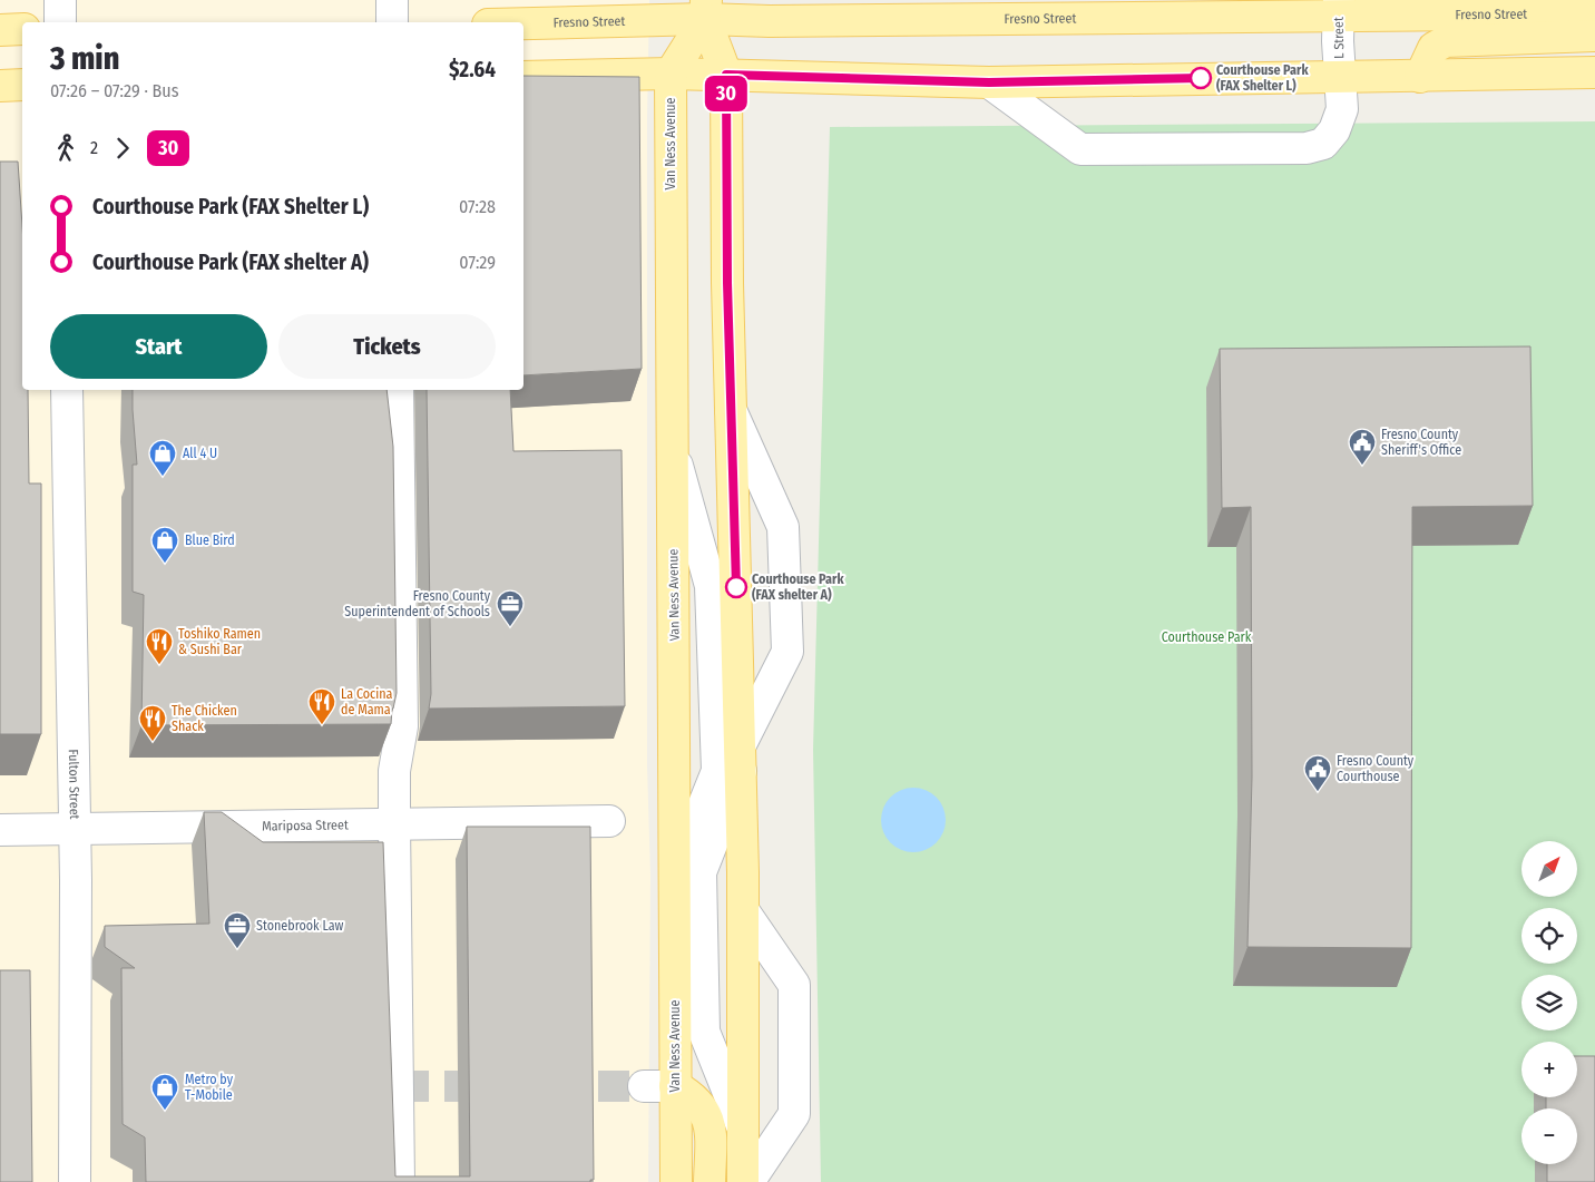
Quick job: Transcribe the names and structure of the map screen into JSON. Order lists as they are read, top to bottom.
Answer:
{
  "streets": {
    "main road": ["Fresno Street", "Van Ness Avenue"],
    "street": ["L Street", "Fulton Street", "Mariposa Street"]
  },
  "crossings": [
    ["Fresno Street", "L Street"],
    ["Fulton Street", "Mariposa Street"]
  ],
  "parks": ["Courthouse Park"],
  "places": {
    "other": ["Courthouse Park (FAX Shelter L)", "Courthouse Park (FAX shelter A)"],
    "public building": ["Fresno County Sheriff's Office", "Fresno County Courthouse"],
    "shop": ["All 4 U", "Blue Bird", "Metro by T-Mobile"],
    "office": ["Fresno County Superintendent of Schools", "Stonebrook Law"],
    "restaurant": ["Toshiko Ramen & Sushi Bar", "La Cocina de Mama", "The Chicken Shack"]
  },
  "lines": ["bus line 30"],
  "north": "top right",
  "page": {
    "on_map": "30",
    "heading": ["3 min", "07:26 – 07:29 · Bus", "$2.64"],
    "legs": ["2", "30"],
    "list": [
      {
        "name": "Courthouse Park (FAX Shelter L)",
        "value": "07:28"
      },
      {
        "name": "Courthouse Park (FAX shelter A)",
        "value": "07:29"
      }
    ],
    "buttons": ["Start", "Tickets"],
    "map_buttons": ["+", "−"]
  }
}
